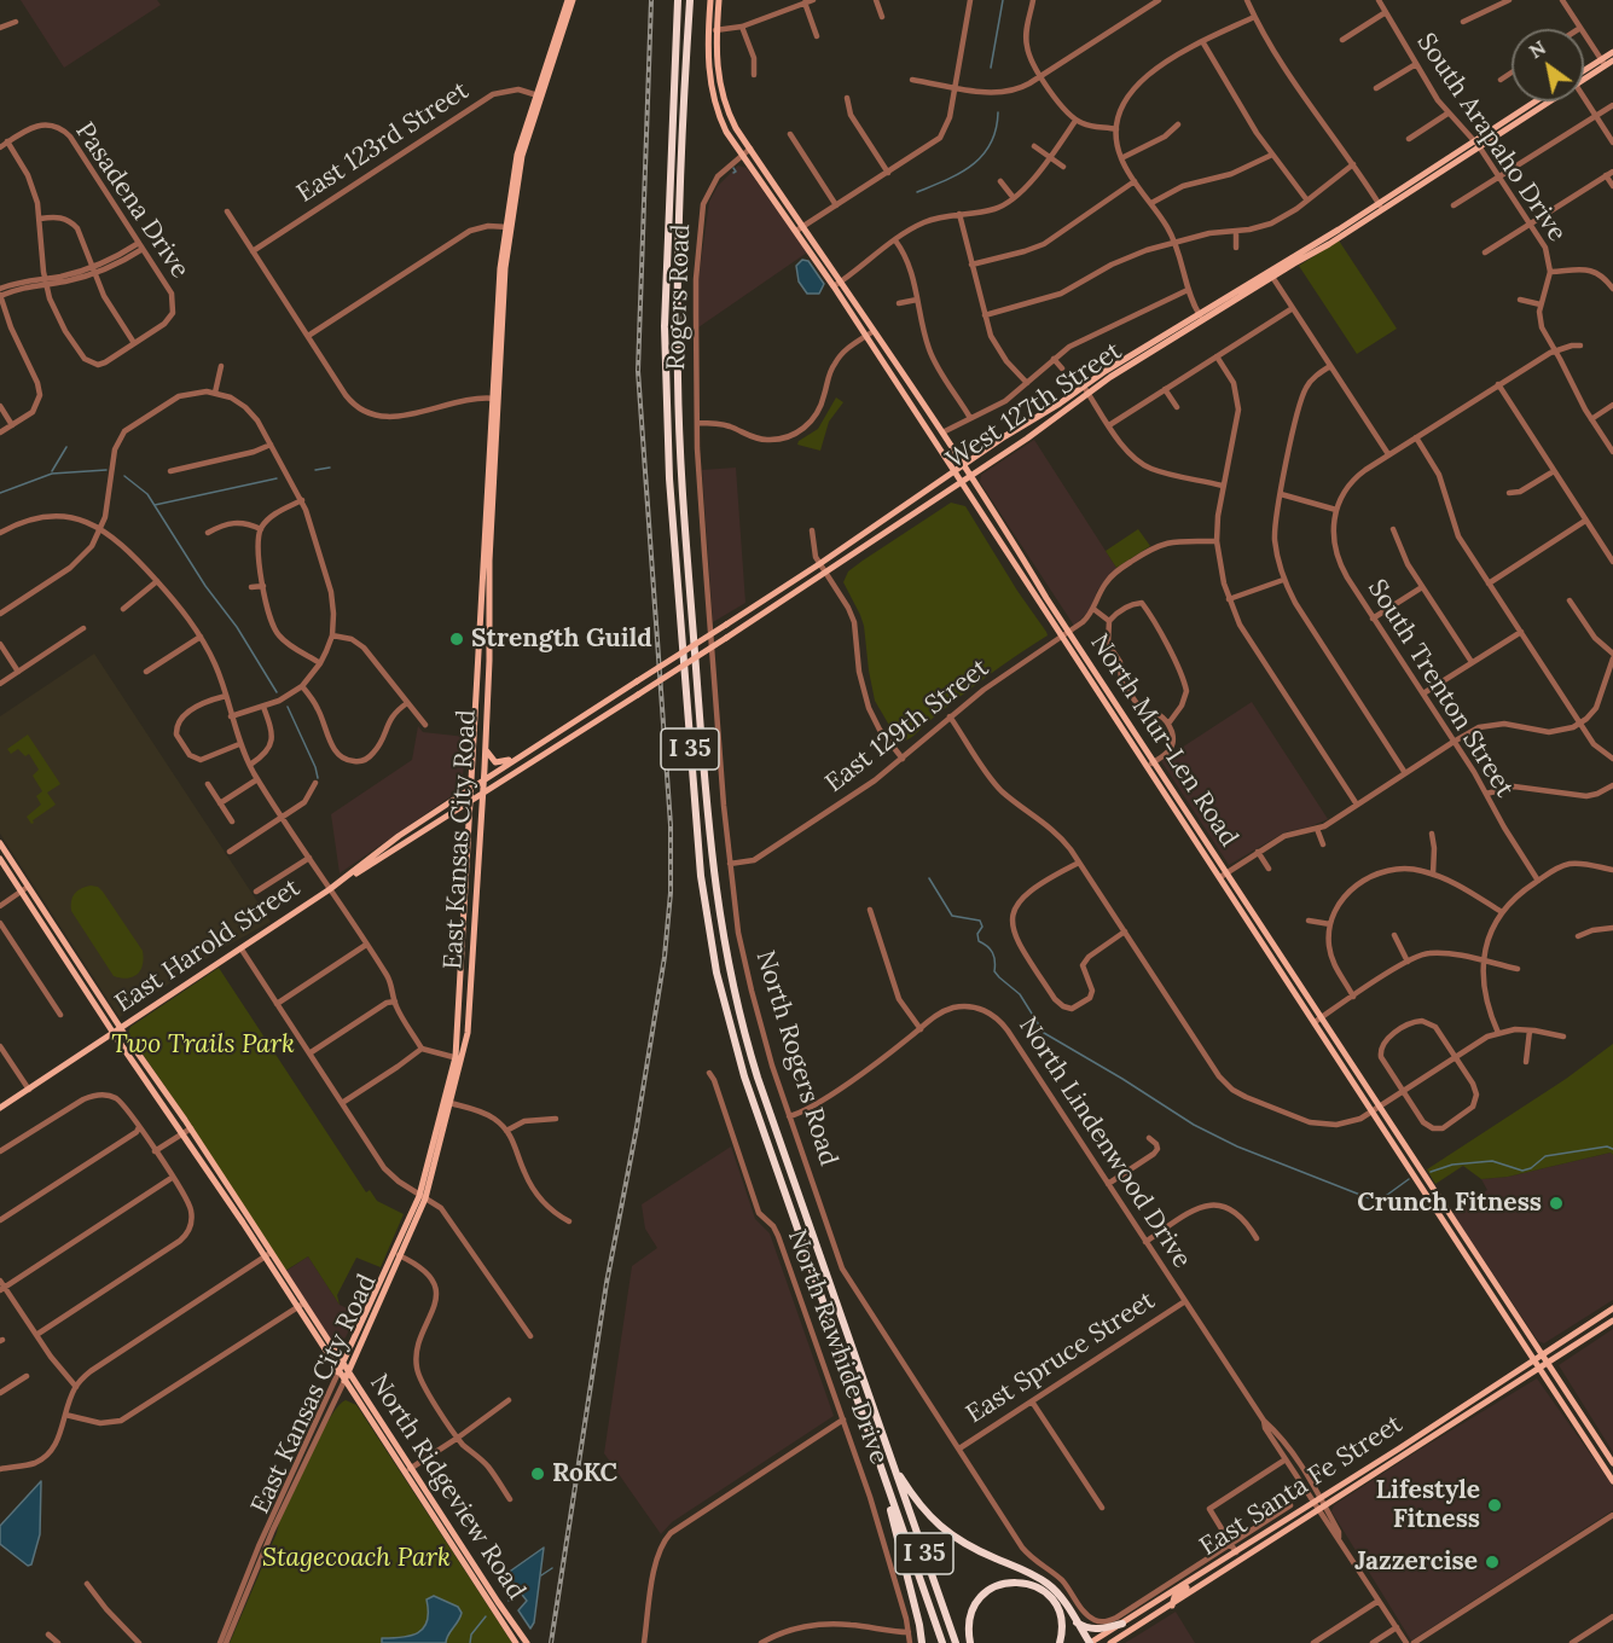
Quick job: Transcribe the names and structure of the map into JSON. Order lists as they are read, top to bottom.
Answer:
{
  "streets": {
    "highway": ["I 35"],
    "main road": [
      "West 127th Street",
      "North Mur-Len Road",
      "East Kansas City Road",
      "East Harold Street",
      "East Santa Fe Street",
      "North Ridgeview Road"
    ],
    "street": [
      "South Arapaho Drive",
      "East 123rd Street",
      "Pasadena Drive",
      "Rogers Road",
      "South Trenton Street",
      "East 129th Street",
      "North Rogers Road",
      "North Lindenwood Drive",
      "North Rawhide Drive",
      "East Spruce Street"
    ]
  },
  "crossings": [
    ["South Arapaho Drive", "West 127th Street"],
    ["East 123rd Street", "East Kansas City Road"],
    ["Rogers Road", "North Mur-Len Road"],
    ["Rogers Road", "North Rogers Road"],
    ["West 127th Street", "North Mur-Len Road"],
    ["West 127th Street", "East Kansas City Road"],
    ["West 127th Street", "East Harold Street"],
    ["East 129th Street", "North Mur-Len Road"],
    ["East 129th Street", "North Rogers Road"],
    ["North Mur-Len Road", "East Santa Fe Street"],
    ["East Kansas City Road", "East Harold Street"],
    ["East Kansas City Road", "North Ridgeview Road"],
    ["East Harold Street", "North Ridgeview Road"],
    ["North Rogers Road", "North Lindenwood Drive"],
    ["North Rogers Road", "East Spruce Street"],
    ["North Rogers Road", "East Santa Fe Street"],
    ["North Lindenwood Drive", "East Spruce Street"],
    ["North Lindenwood Drive", "East Santa Fe Street"]
  ],
  "parks": ["Two Trails Park", "Stagecoach Park"],
  "places": [
    "Strength Guild",
    "Crunch Fitness",
    "RoKC",
    "Lifestyle Fitness",
    "Jazzercise"
  ],
  "north": "top left"
}
